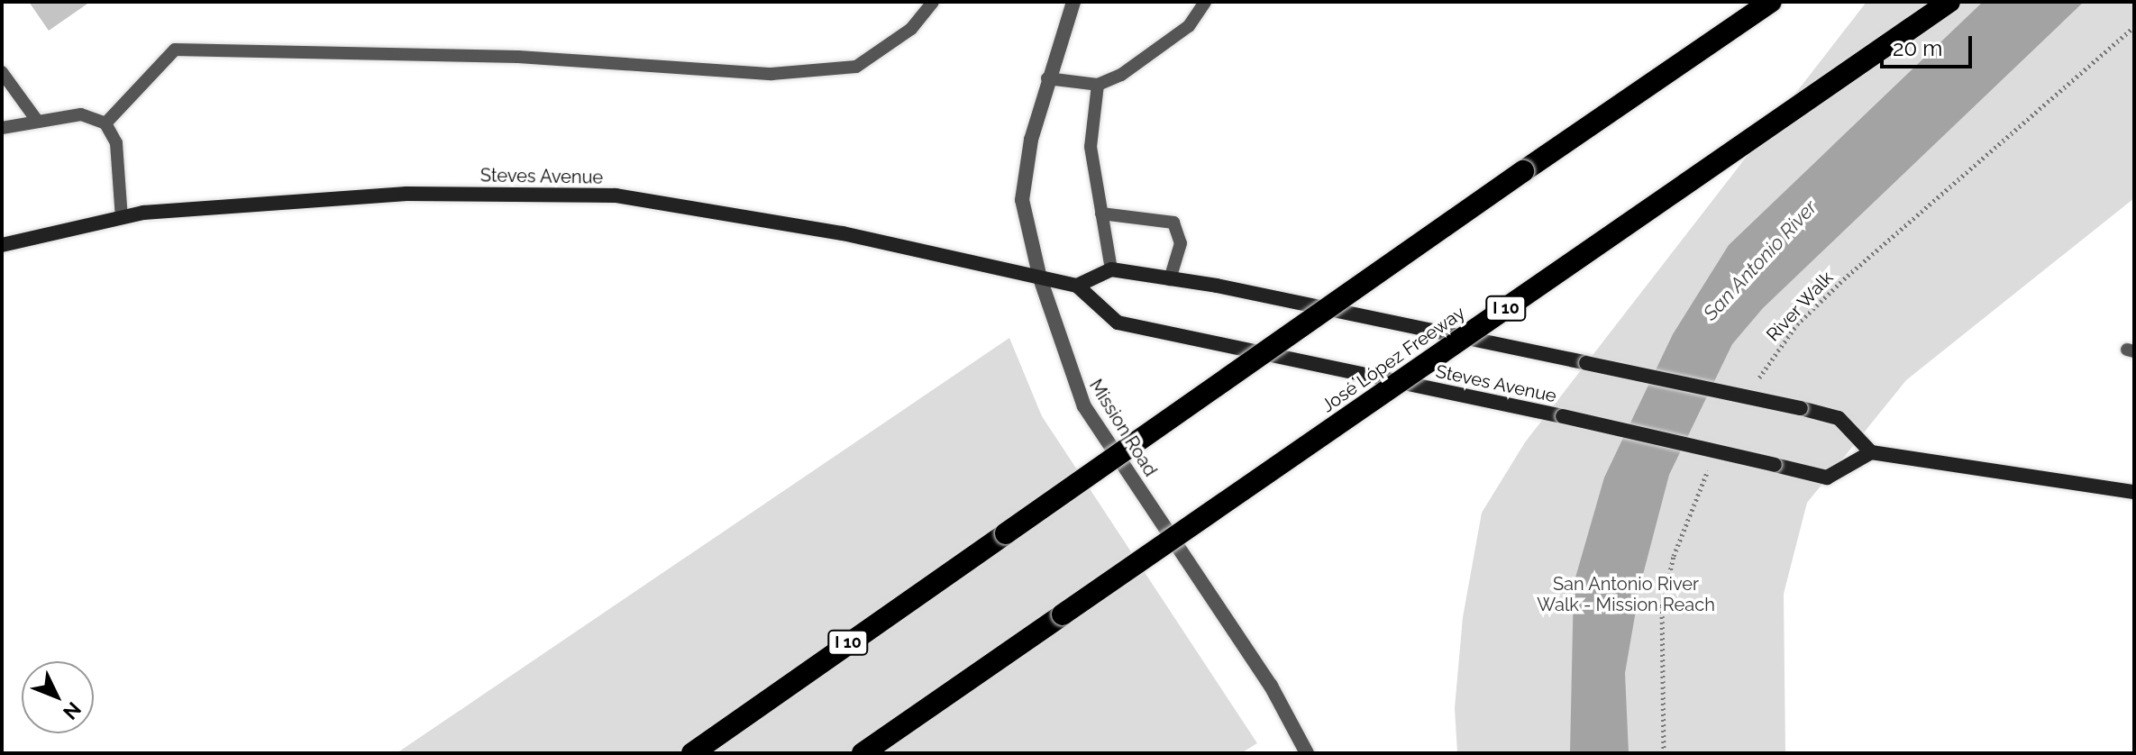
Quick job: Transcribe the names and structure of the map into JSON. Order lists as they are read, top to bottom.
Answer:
{
  "streets": {
    "highway": ["I 10", "José López Freeway"],
    "main road": ["Steves Avenue"],
    "street": ["Mission Road"],
    "path": ["River Walk"]
  },
  "crossings": [
    ["Steves Avenue", "Mission Road"]
  ],
  "water": ["San Antonio River"],
  "parks": ["San Antonio River Walk - Mission Reach"],
  "scale_bar": "20 m",
  "north": "bottom right"
}
